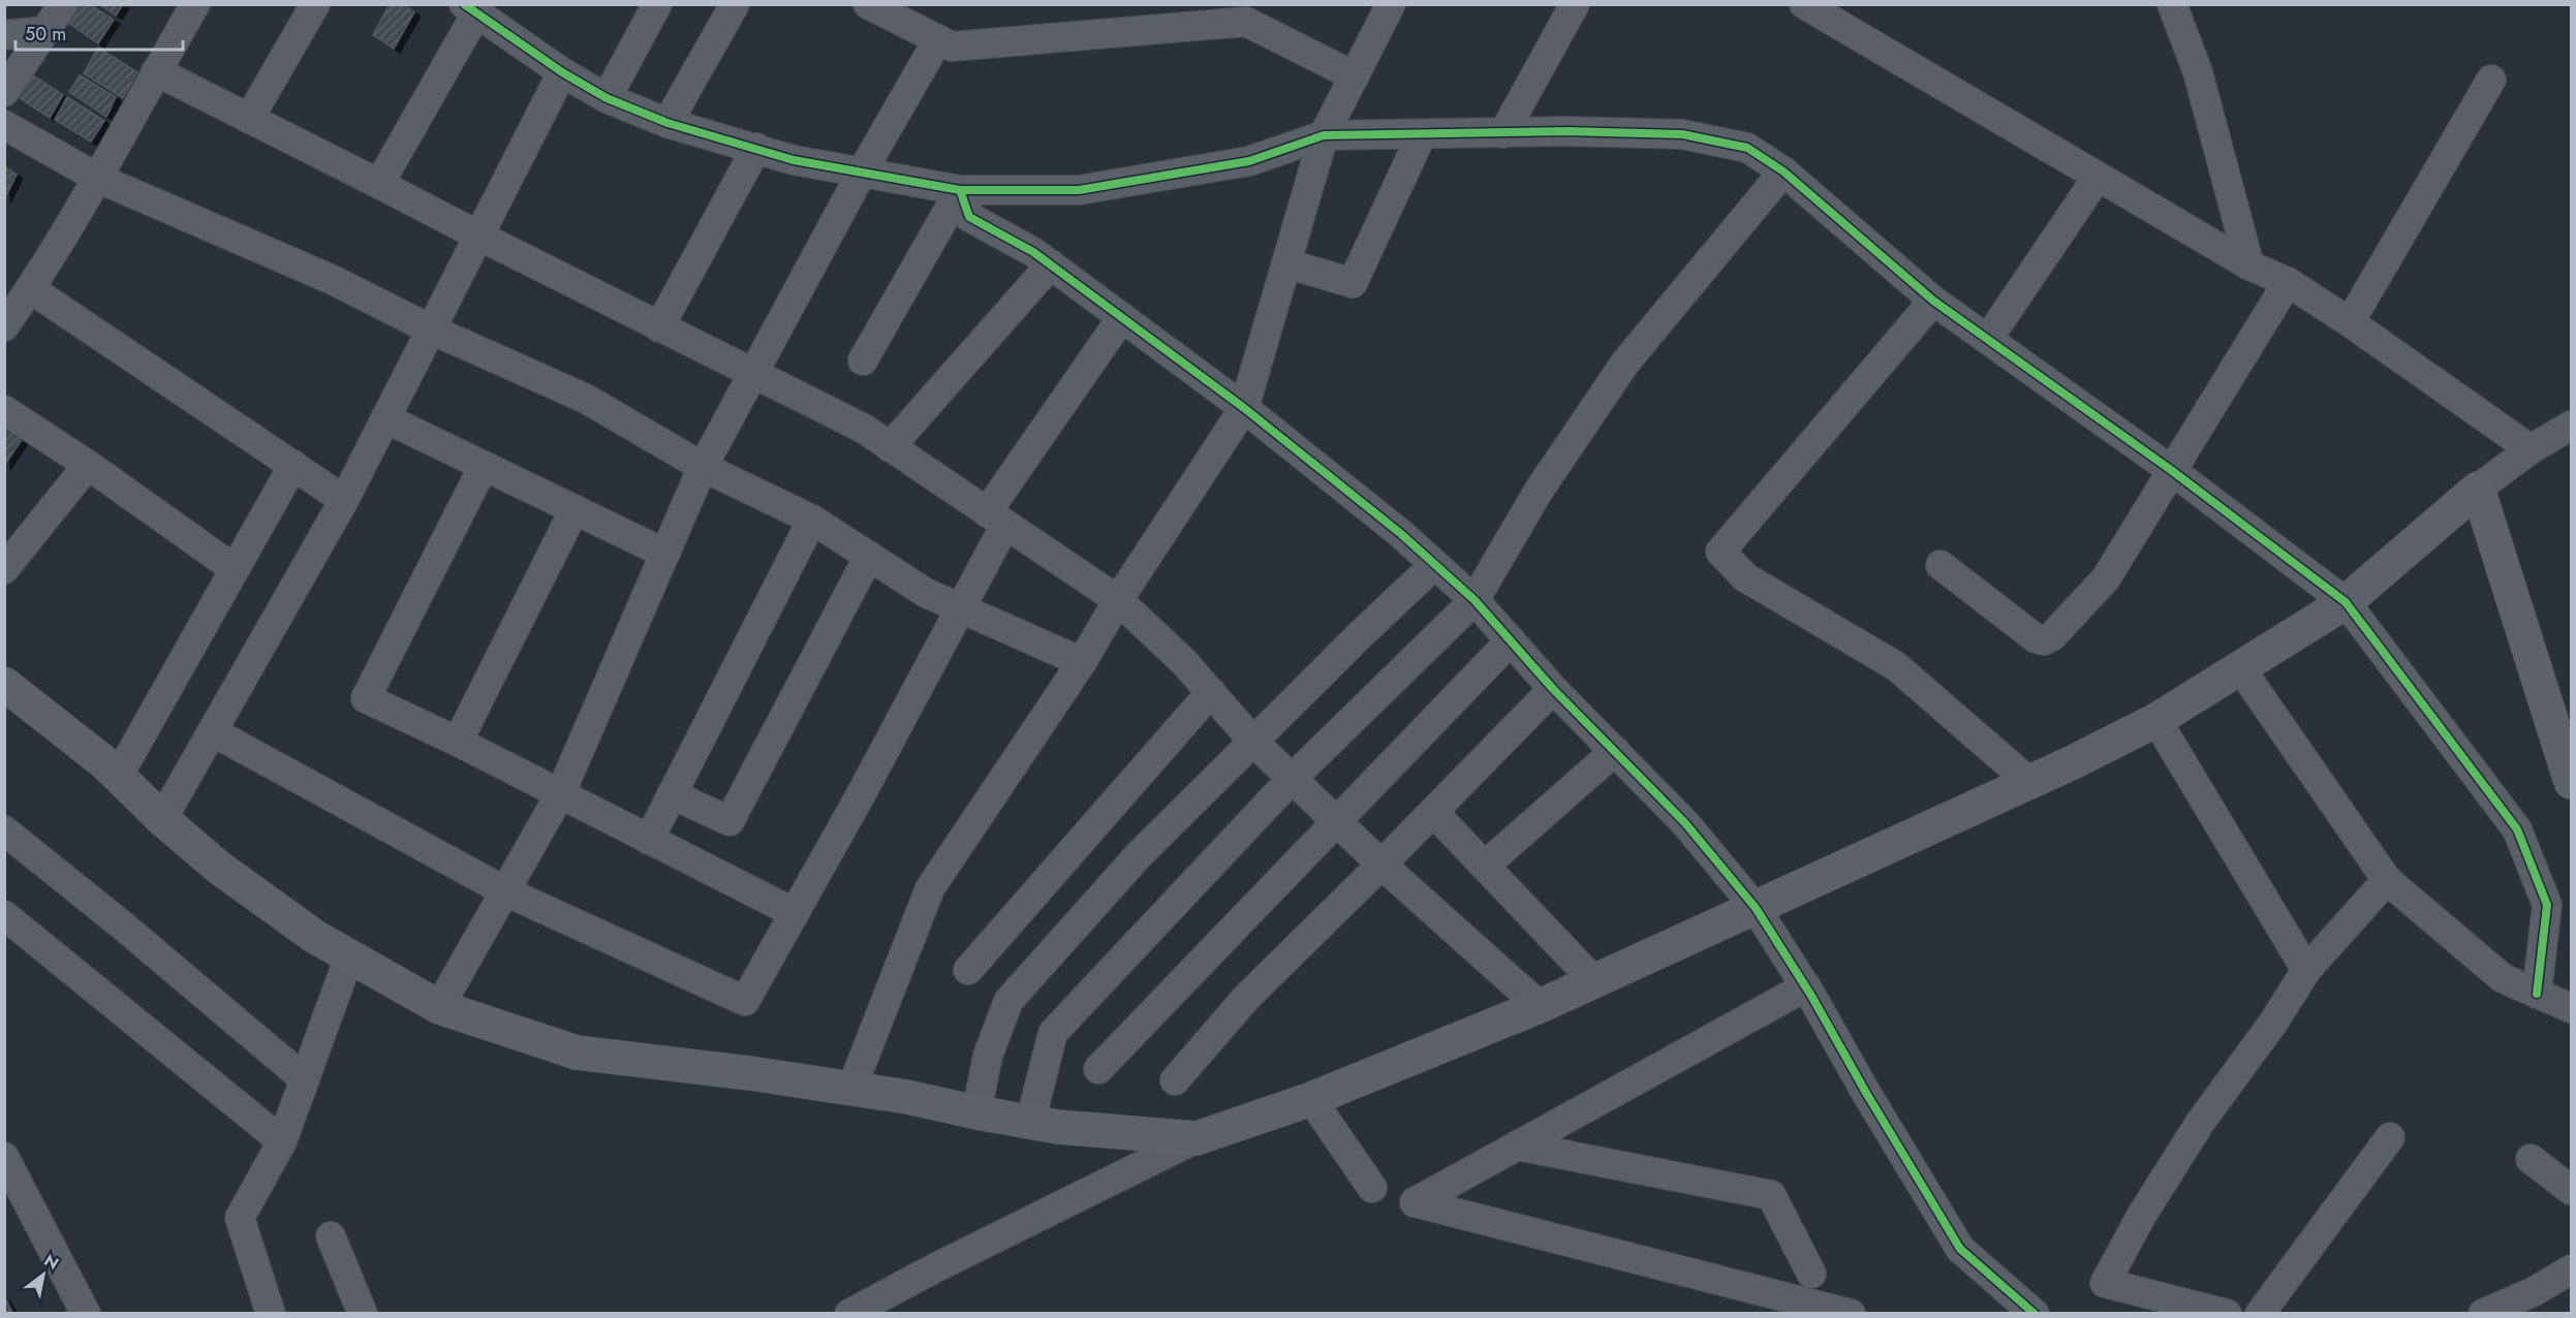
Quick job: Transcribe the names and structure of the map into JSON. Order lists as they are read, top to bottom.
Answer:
{
  "scale_bar": "50 m",
  "north": "top right"
}
